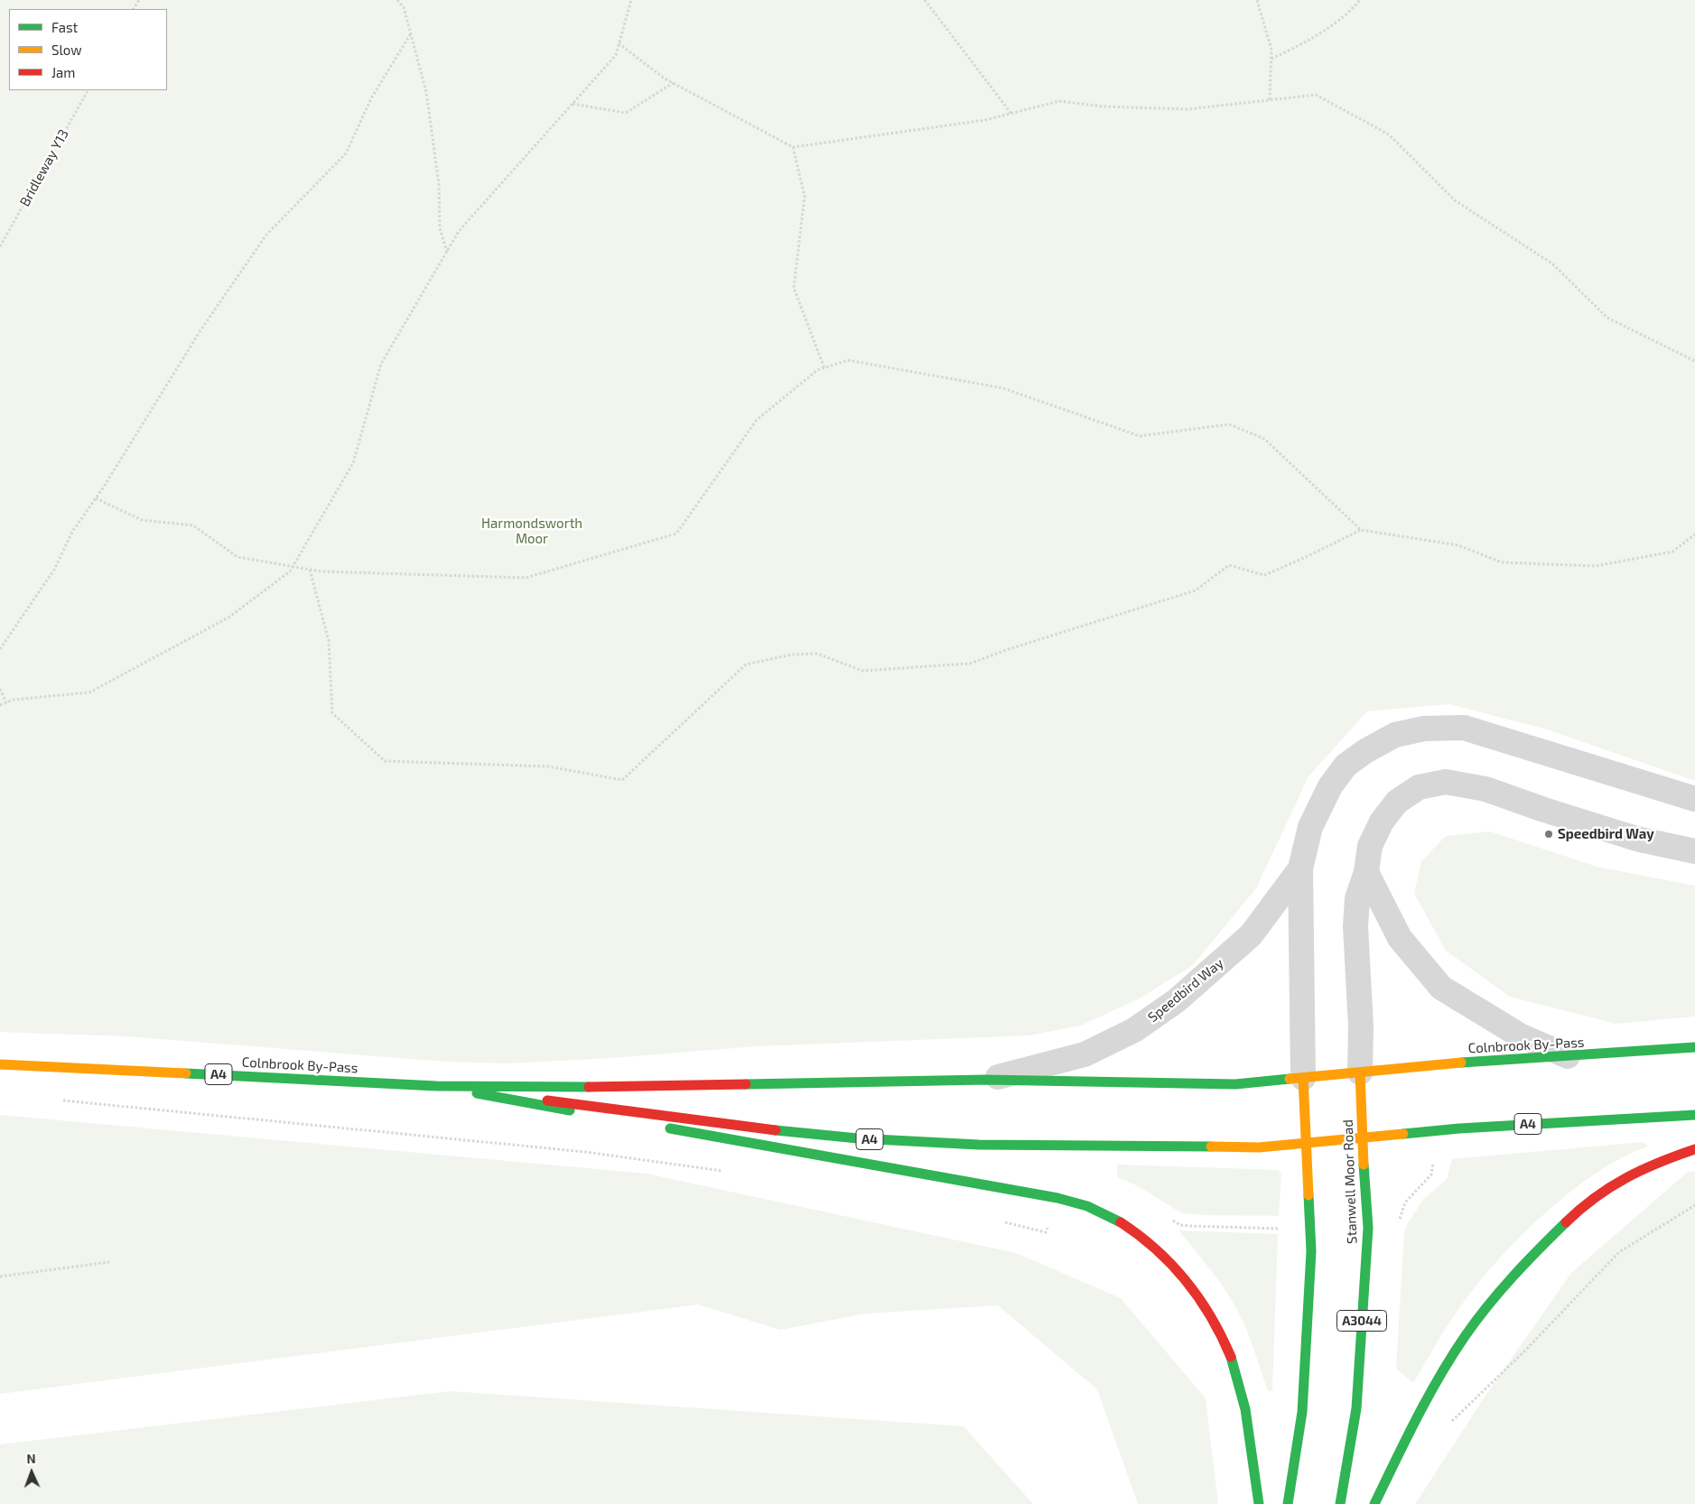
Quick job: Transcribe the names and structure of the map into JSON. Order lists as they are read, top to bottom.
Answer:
{
  "streets": {
    "main road": [
      "Colnbrook By-Pass",
      "A4",
      "Stanwell Moor Road",
      "A3044"
    ],
    "street": ["Speedbird Way"],
    "path": ["Bridleway Y13"]
  },
  "crossings": [
    ["Speedbird Way", "A4"],
    ["Colnbrook By-Pass", "A4"],
    ["Colnbrook By-Pass", "Stanwell Moor Road"],
    ["A4", "Stanwell Moor Road"]
  ],
  "parks": ["Harmondsworth Moor"],
  "places": ["Speedbird Way"],
  "legend": ["Fast", "Slow", "Jam"],
  "north": "top"
}
